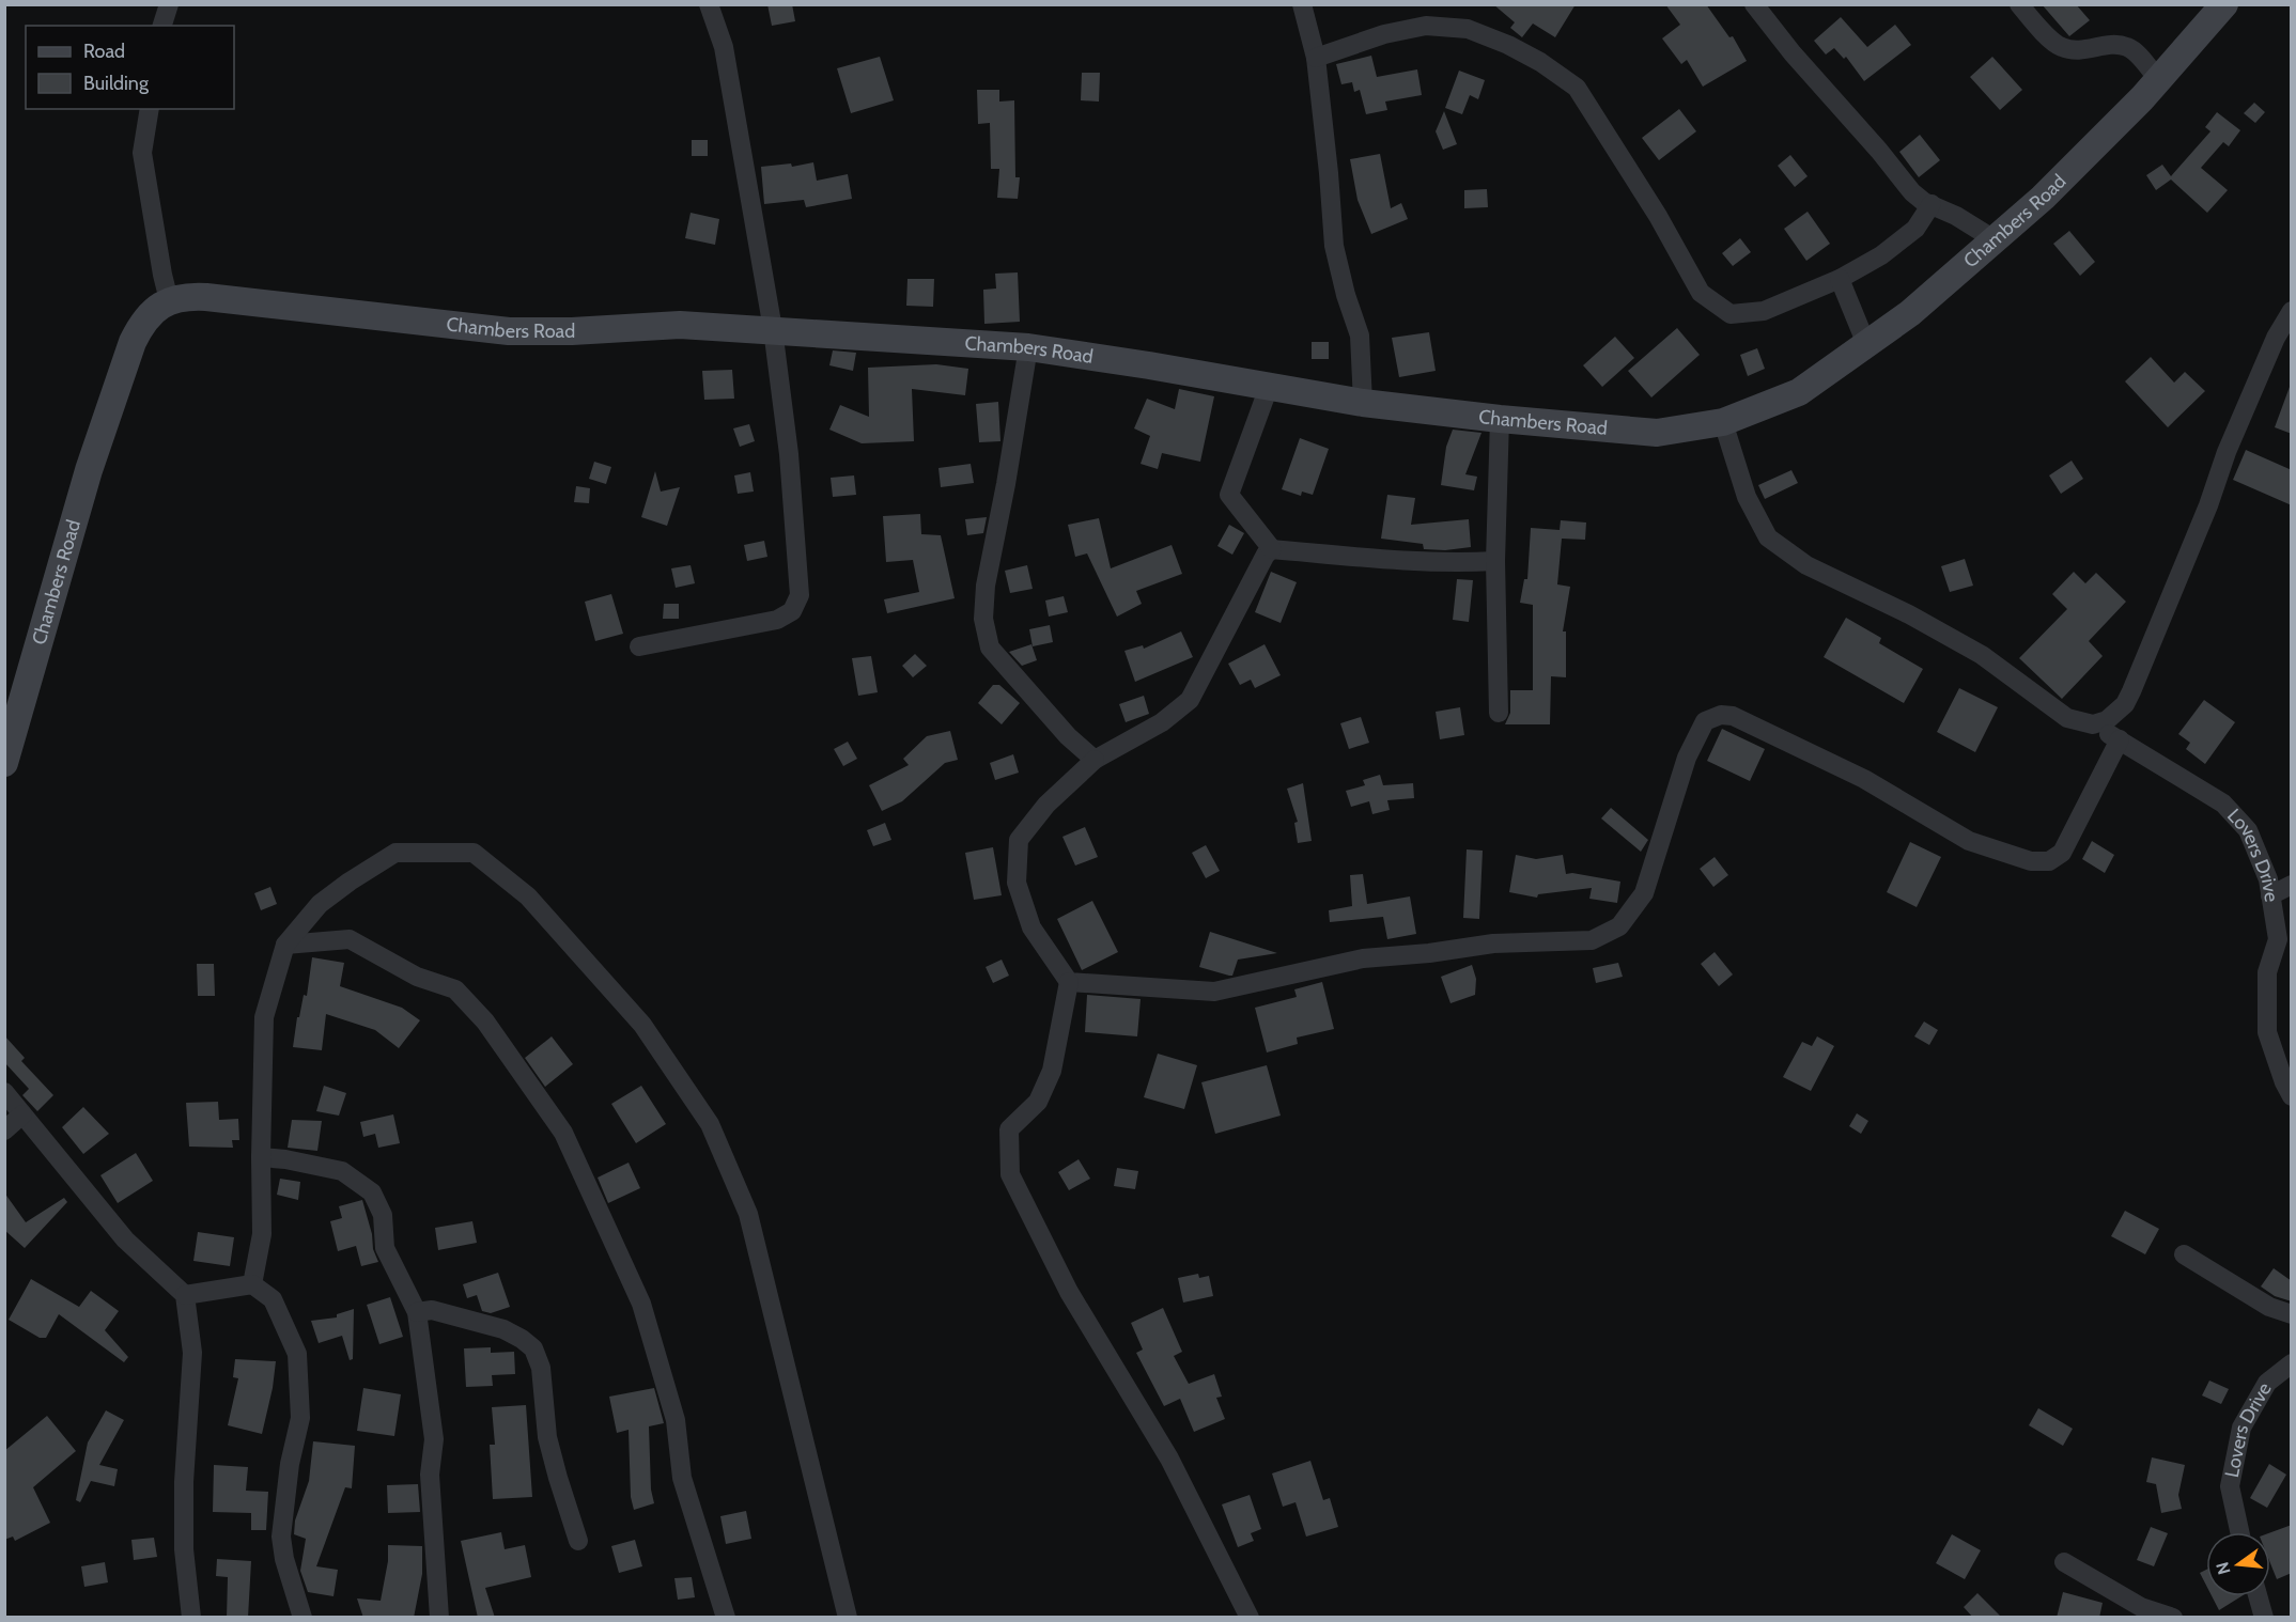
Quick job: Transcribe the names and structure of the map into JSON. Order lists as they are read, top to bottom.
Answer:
{
  "streets": {
    "street": ["Chambers Road", "Lovers Drive"]
  },
  "crossings": [
    ["Chambers Road", "Lovers Drive"]
  ],
  "legend": ["Road", "Building"],
  "north": "left"
}
